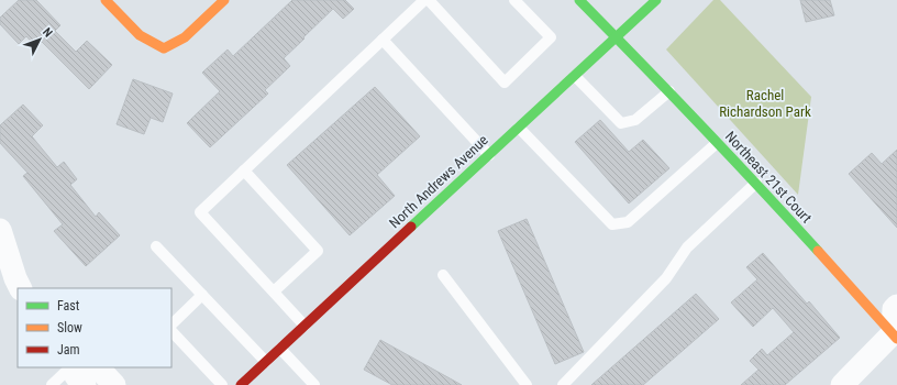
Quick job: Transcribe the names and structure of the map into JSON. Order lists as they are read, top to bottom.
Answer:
{
  "streets": {
    "street": ["Northeast 21st Court", "North Andrews Avenue"]
  },
  "crossings": [
    ["Northeast 21st Court", "North Andrews Avenue"]
  ],
  "parks": ["Rachel Richardson Park"],
  "legend": ["Fast", "Slow", "Jam"],
  "north": "top right"
}
